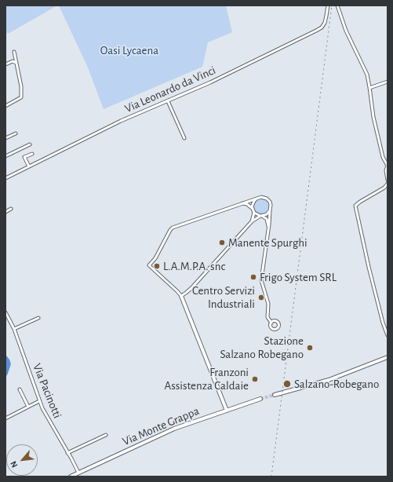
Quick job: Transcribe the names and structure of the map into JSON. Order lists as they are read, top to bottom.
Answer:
{
  "streets": {
    "street": ["Via Leonardo da Vinci", "Via Pacinotti", "Via Monte Grappa"]
  },
  "crossings": [
    ["Via Pacinotti", "Via Monte Grappa"]
  ],
  "parks": ["Oasi Lycaena"],
  "places": [
    "Manente Spurghi",
    "L.A.M.P.A. snc",
    "Frigo System SRL",
    "Centro Servizi Industriali",
    "Stazione Salzano Robegano",
    "Franzoni Assistenza Caldaie",
    "Salzano-Robegano"
  ],
  "north": "bottom left"
}
